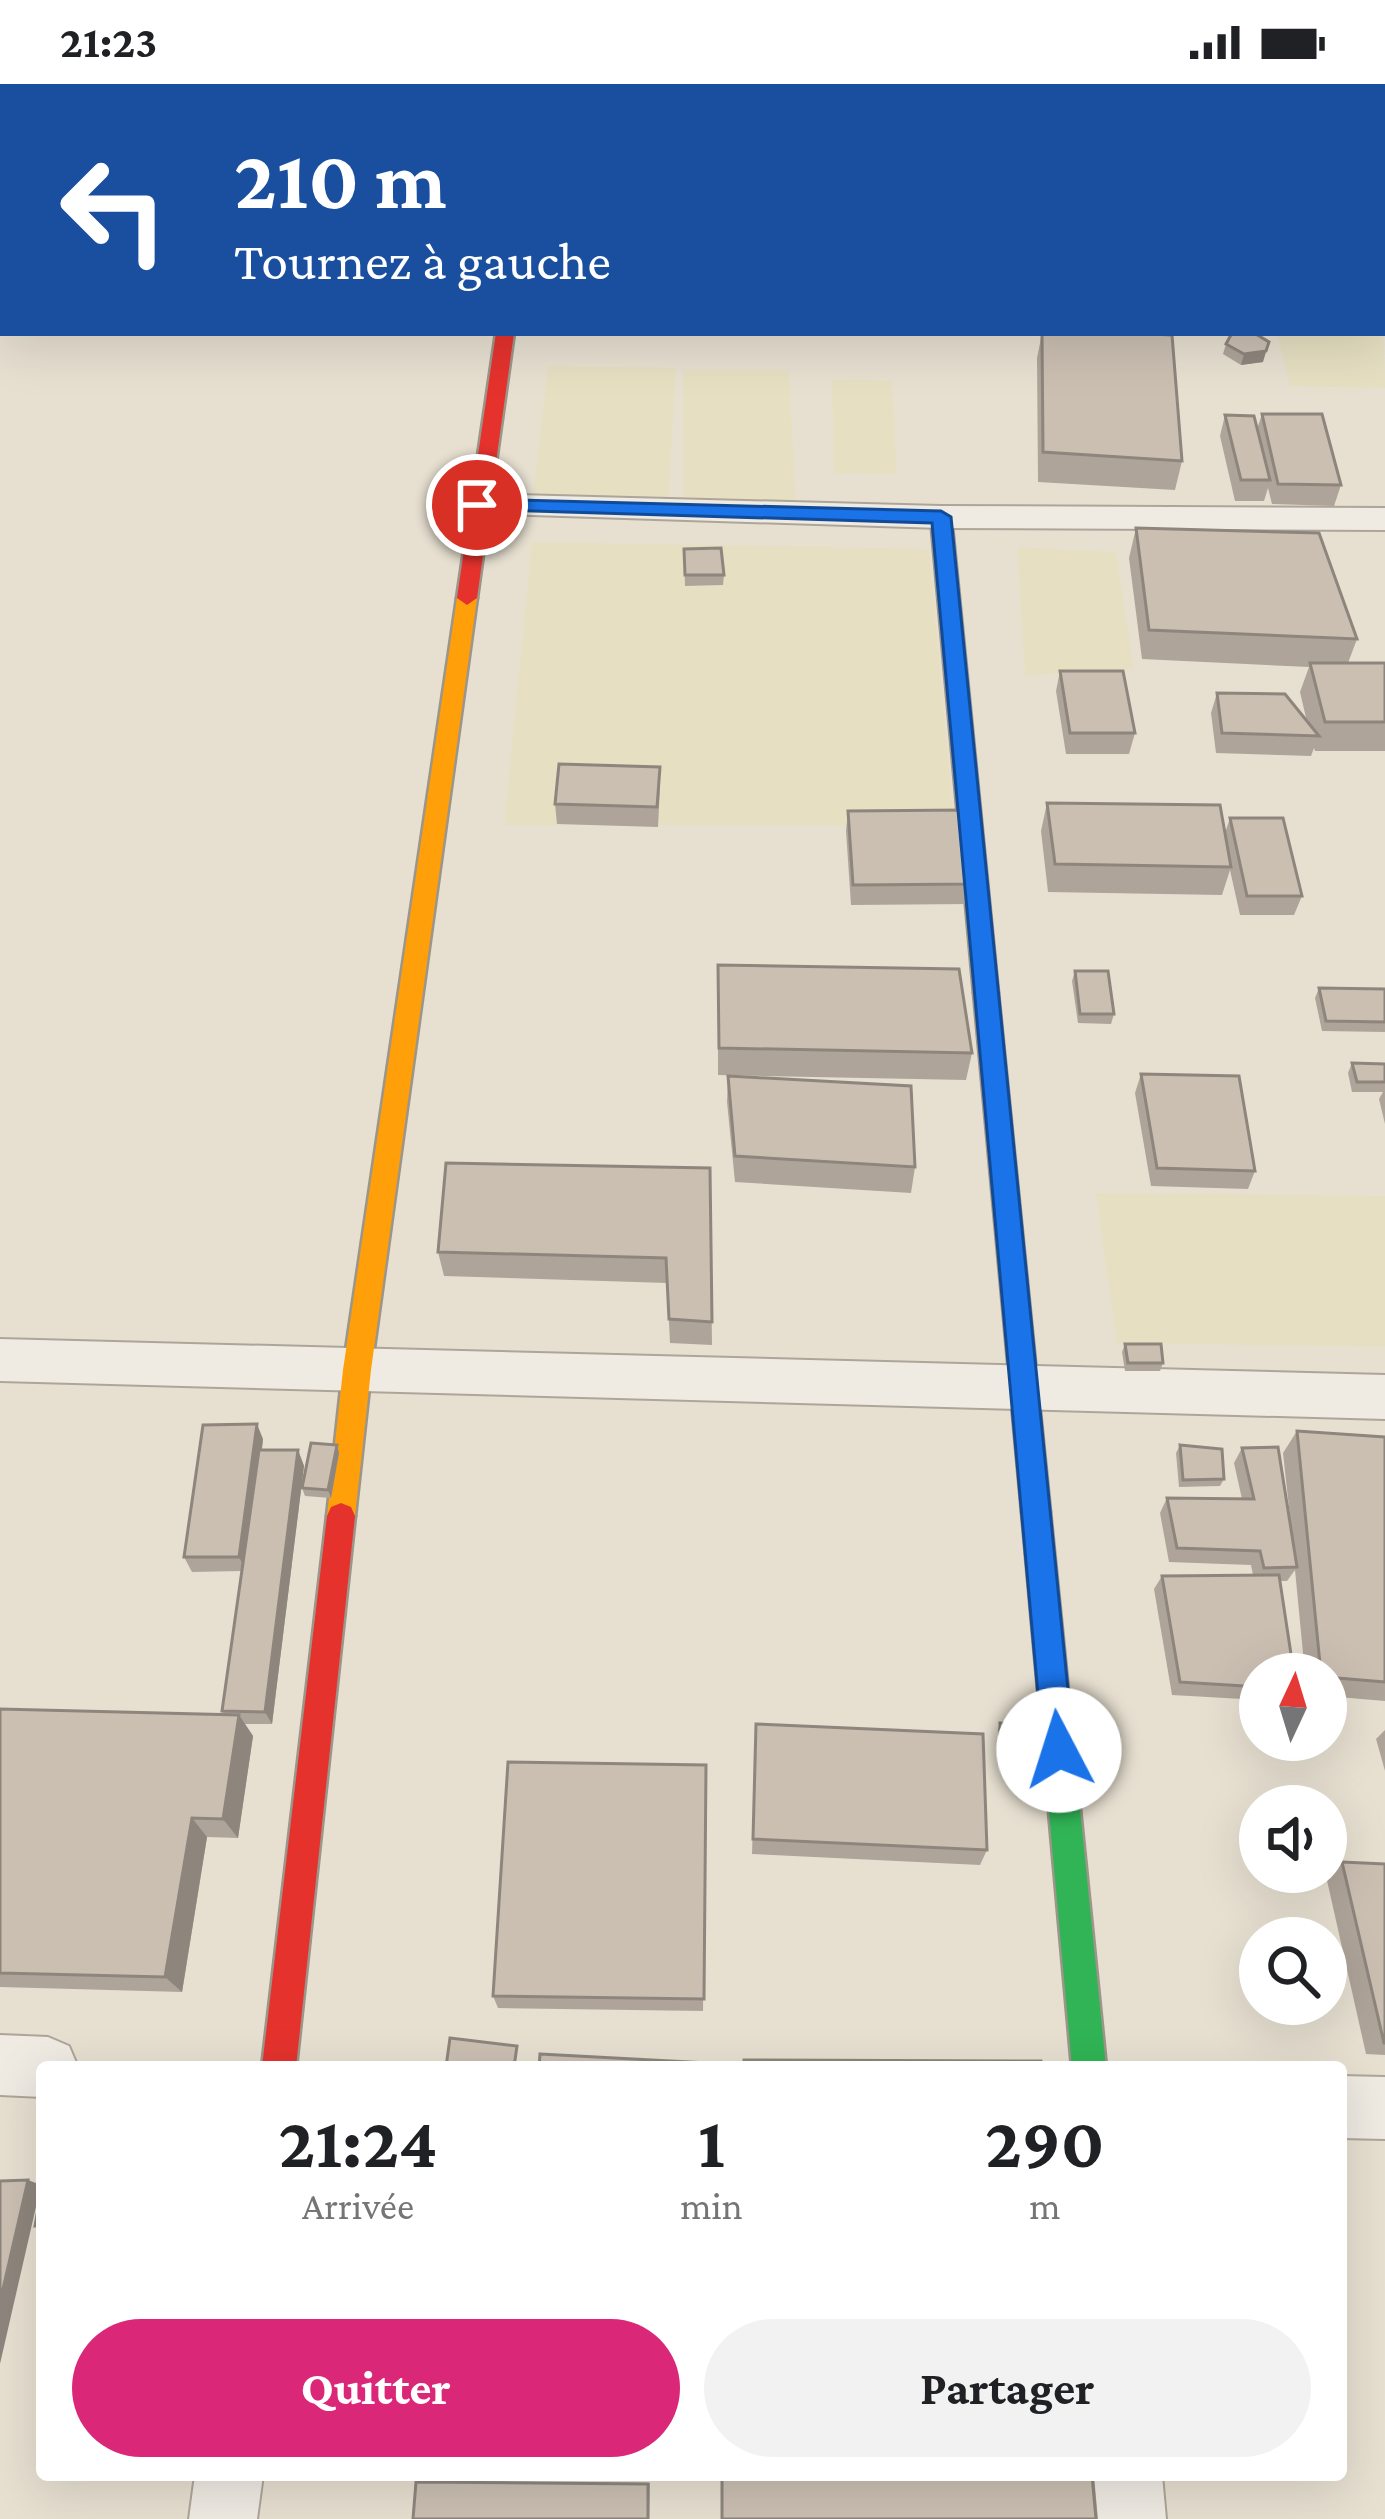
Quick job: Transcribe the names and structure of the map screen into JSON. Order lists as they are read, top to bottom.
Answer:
{
  "north": "top",
  "page": {
    "status": "21:23",
    "turn": ["210 m", "Tournez à gauche"],
    "eta": [
      "21:24",
      "Arrivée",
      "1",
      "min",
      "290",
      "m"
    ],
    "buttons": ["Quitter", "Partager"]
  }
}
